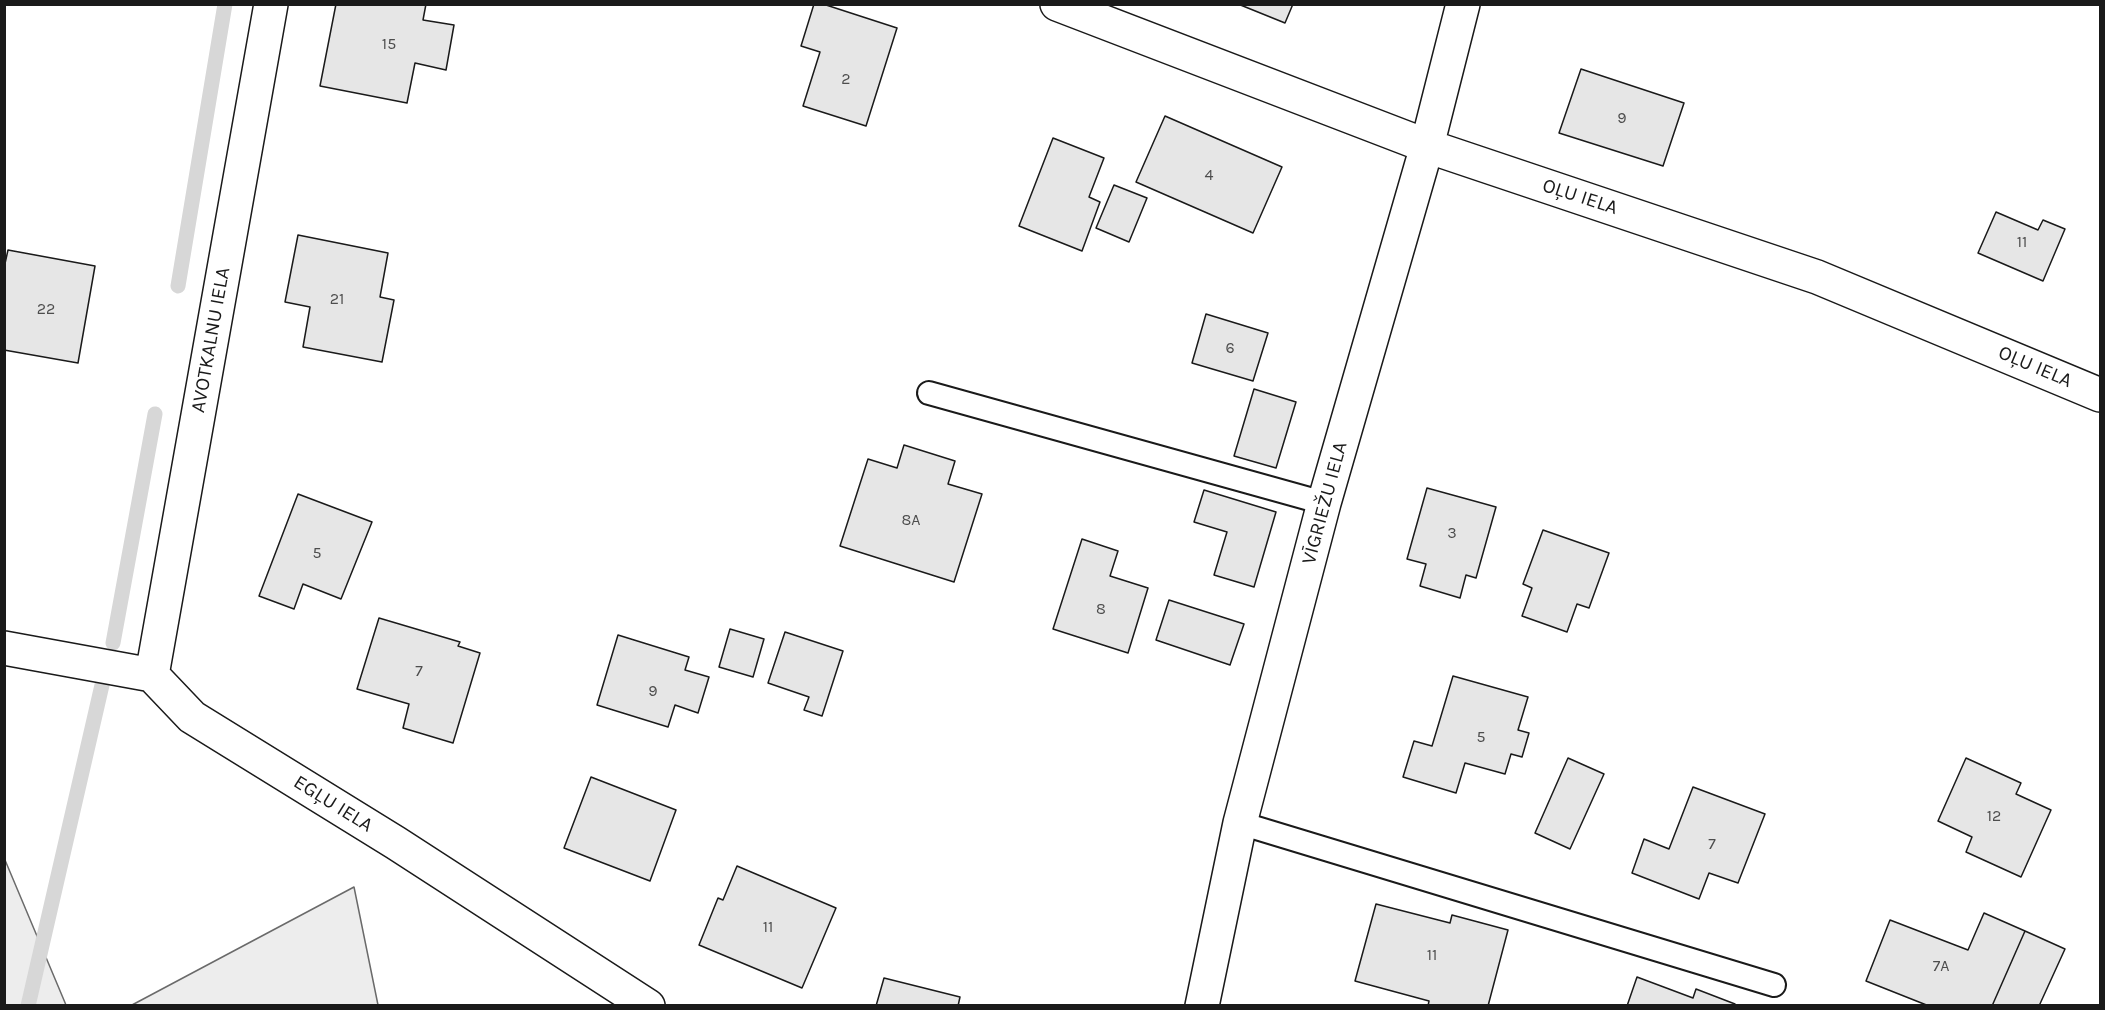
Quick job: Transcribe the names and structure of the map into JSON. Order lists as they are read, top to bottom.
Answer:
{
  "streets": {
    "street": [
      "OĻU IELA",
      "AVOTKALNU IELA",
      "VĪGRIEŽU IELA",
      "EGĻU IELA"
    ]
  },
  "crossings": [
    ["OĻU IELA", "VĪGRIEŽU IELA"],
    ["AVOTKALNU IELA", "EGĻU IELA"]
  ],
  "house_numbers": [
    "15",
    "2",
    "9",
    "4",
    "11",
    "21",
    "22",
    "6",
    "8A",
    "3",
    "5",
    "8",
    "7",
    "9",
    "5",
    "12",
    "7",
    "11",
    "11",
    "7A"
  ]
}
